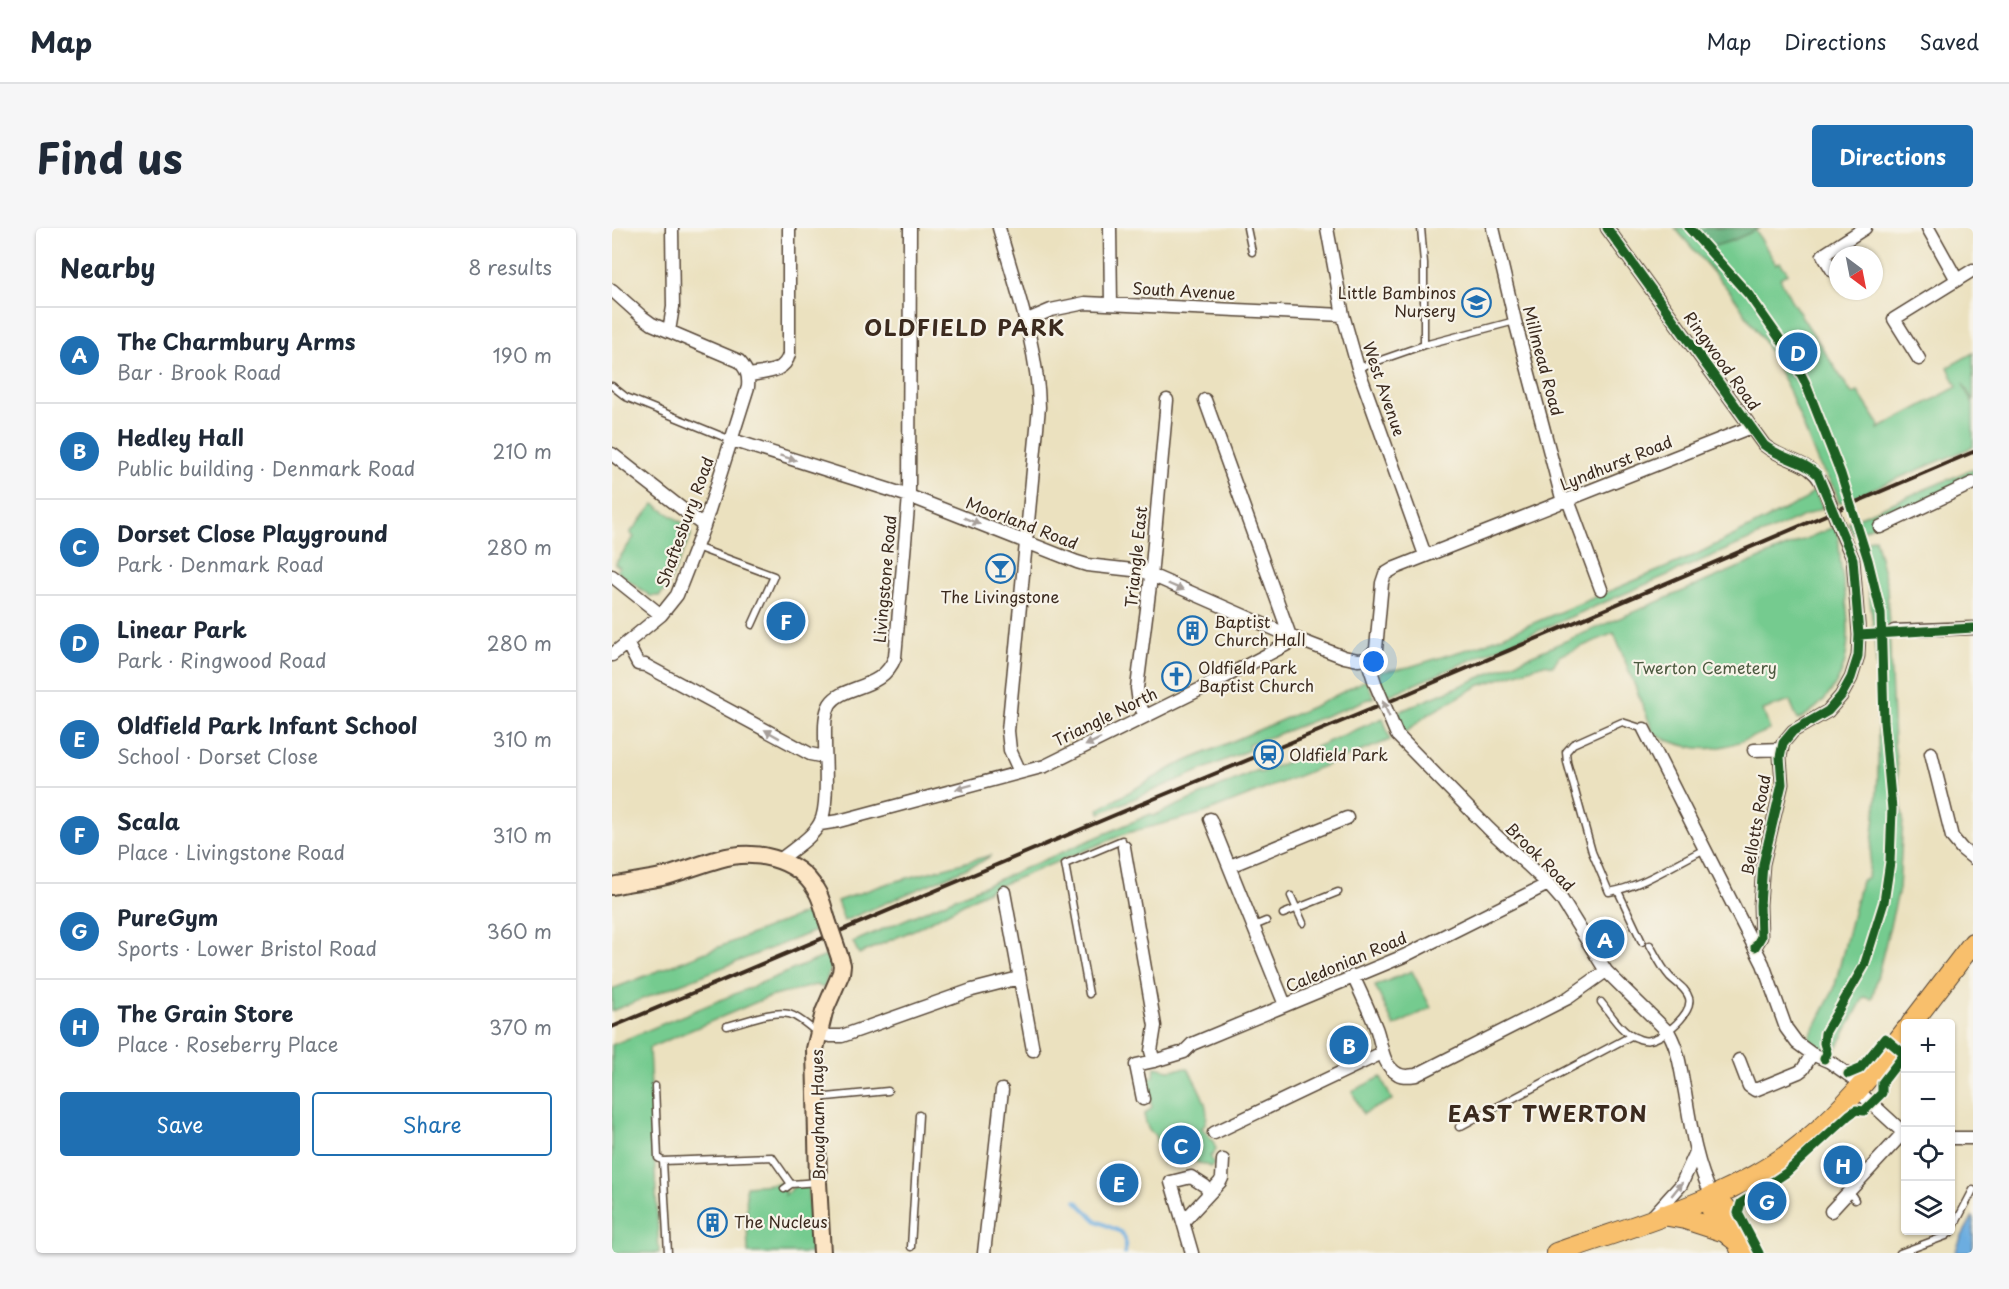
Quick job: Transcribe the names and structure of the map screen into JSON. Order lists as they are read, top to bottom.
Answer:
{
  "streets": {
    "main road": ["Brougham Hayes"],
    "street": [
      "South Avenue",
      "Millmead Road",
      "Ringwood Road",
      "West Avenue",
      "Lyndhurst Road",
      "Shaftesbury Road",
      "Moorland Road",
      "Triangle East",
      "Livingstone Road",
      "Triangle North",
      "Bellotts Road",
      "Brook Road",
      "Caledonian Road"
    ]
  },
  "crossings": [
    ["South Avenue", "West Avenue"],
    ["Millmead Road", "Lyndhurst Road"],
    ["Ringwood Road", "Lyndhurst Road"],
    ["Ringwood Road", "Bellotts Road"],
    ["West Avenue", "Lyndhurst Road"],
    ["Shaftesbury Road", "Moorland Road"],
    ["Moorland Road", "Triangle East"],
    ["Moorland Road", "Livingstone Road"],
    ["Moorland Road", "Triangle North"],
    ["Triangle East", "Triangle North"],
    ["Livingstone Road", "Triangle North"],
    ["Brook Road", "Caledonian Road"]
  ],
  "one_way": ["Moorland Road", "Triangle North", "Brook Road"],
  "districts": ["OLDFIELD PARK", "EAST TWERTON"],
  "parks": ["Twerton Cemetery"],
  "places": {
    "school or university": ["Little Bambinos Nursery"],
    "bar": ["The Livingstone"],
    "building": ["Baptist Church Hall", "The Nucleus"],
    "church": ["Oldfield Park Baptist Church"],
    "station": ["Oldfield Park"]
  },
  "north": "bottom right",
  "page": {
    "header": "Map",
    "nav": ["Map", "Directions", "Saved"],
    "title": "Find us",
    "buttons": [
      "Directions",
      ["Save", "Share"]
    ],
    "heading": ["Nearby", "8 results"],
    "list": [
      {
        "mark": "A",
        "name": "The Charmbury Arms",
        "note": "Bar · Brook Road",
        "value": "190 m"
      },
      {
        "mark": "B",
        "name": "Hedley Hall",
        "note": "Public building · Denmark Road",
        "value": "210 m"
      },
      {
        "mark": "C",
        "name": "Dorset Close Playground",
        "note": "Park · Denmark Road",
        "value": "280 m"
      },
      {
        "mark": "D",
        "name": "Linear Park",
        "note": "Park · Ringwood Road",
        "value": "280 m"
      },
      {
        "mark": "E",
        "name": "Oldfield Park Infant School",
        "note": "School · Dorset Close",
        "value": "310 m"
      },
      {
        "mark": "F",
        "name": "Scala",
        "note": "Place · Livingstone Road",
        "value": "310 m"
      },
      {
        "mark": "G",
        "name": "PureGym",
        "note": "Sports · Lower Bristol Road",
        "value": "360 m"
      },
      {
        "mark": "H",
        "name": "The Grain Store",
        "note": "Place · Roseberry Place",
        "value": "370 m"
      }
    ],
    "pins": [
      "D",
      "F",
      "A",
      "B",
      "C",
      "H",
      "E",
      "G"
    ],
    "map_buttons": ["+", "−"]
  }
}
